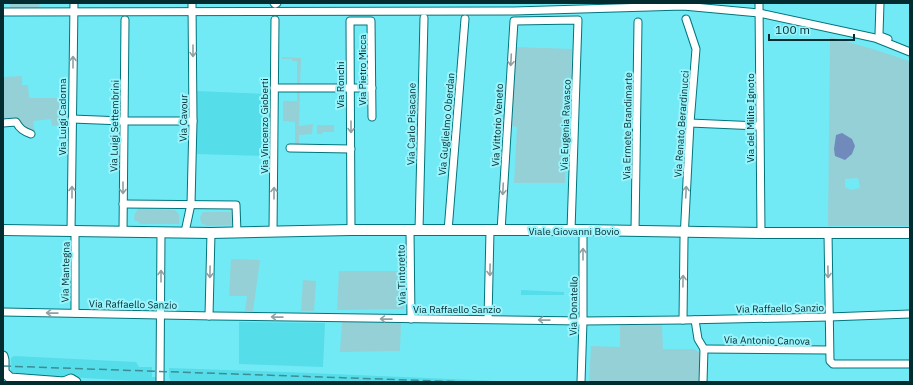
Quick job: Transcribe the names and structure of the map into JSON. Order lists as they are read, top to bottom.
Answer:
{
  "streets": {
    "main road": ["Viale Giovanni Bovio"],
    "street": [
      "Via Pietro Micca",
      "Via Ronchi",
      "Via Luigi Cadorna",
      "Via Cavour",
      "Via del Milite Ignoto",
      "Via Carlo Pisacane",
      "Via Guglielmo Oberdan",
      "Via Renato Berardinucci",
      "Via Vittorio Veneto",
      "Via Eugenia Ravasco",
      "Via Luigi Settembrini",
      "Via Vincenzo Gioberti",
      "Via Ermete Brandimarte",
      "Via Mantegna",
      "Via Tintoretto",
      "Via Raffaello Sanzio",
      "Via Donatello",
      "Via Antonio Canova"
    ]
  },
  "crossings": [
    ["Via Pietro Micca", "Via Ronchi"],
    ["Via Ronchi", "Viale Giovanni Bovio"],
    ["Via Luigi Cadorna", "Viale Giovanni Bovio"],
    ["Via Luigi Cadorna", "Via Mantegna"],
    ["Via Cavour", "Viale Giovanni Bovio"],
    ["Via del Milite Ignoto", "Viale Giovanni Bovio"],
    ["Via Carlo Pisacane", "Viale Giovanni Bovio"],
    ["Via Carlo Pisacane", "Via Tintoretto"],
    ["Via Guglielmo Oberdan", "Viale Giovanni Bovio"],
    ["Via Renato Berardinucci", "Viale Giovanni Bovio"],
    ["Via Renato Berardinucci", "Via Raffaello Sanzio"],
    ["Via Vittorio Veneto", "Via Eugenia Ravasco"],
    ["Via Vittorio Veneto", "Viale Giovanni Bovio"],
    ["Via Vittorio Veneto", "Via Raffaello Sanzio"],
    ["Via Eugenia Ravasco", "Viale Giovanni Bovio"],
    ["Via Luigi Settembrini", "Viale Giovanni Bovio"],
    ["Via Vincenzo Gioberti", "Viale Giovanni Bovio"],
    ["Via Ermete Brandimarte", "Viale Giovanni Bovio"],
    ["Viale Giovanni Bovio", "Via Mantegna"],
    ["Viale Giovanni Bovio", "Via Tintoretto"],
    ["Viale Giovanni Bovio", "Via Donatello"],
    ["Via Mantegna", "Via Raffaello Sanzio"],
    ["Via Tintoretto", "Via Raffaello Sanzio"],
    ["Via Raffaello Sanzio", "Via Donatello"]
  ],
  "one_way": [
    "Via Luigi Cadorna",
    "Via Cavour",
    "Via Renato Berardinucci",
    "Via Vittorio Veneto",
    "Via Luigi Settembrini",
    "Via Vincenzo Gioberti",
    "Via Raffaello Sanzio",
    "Via Donatello"
  ],
  "scale_bar": "100 m"
}
